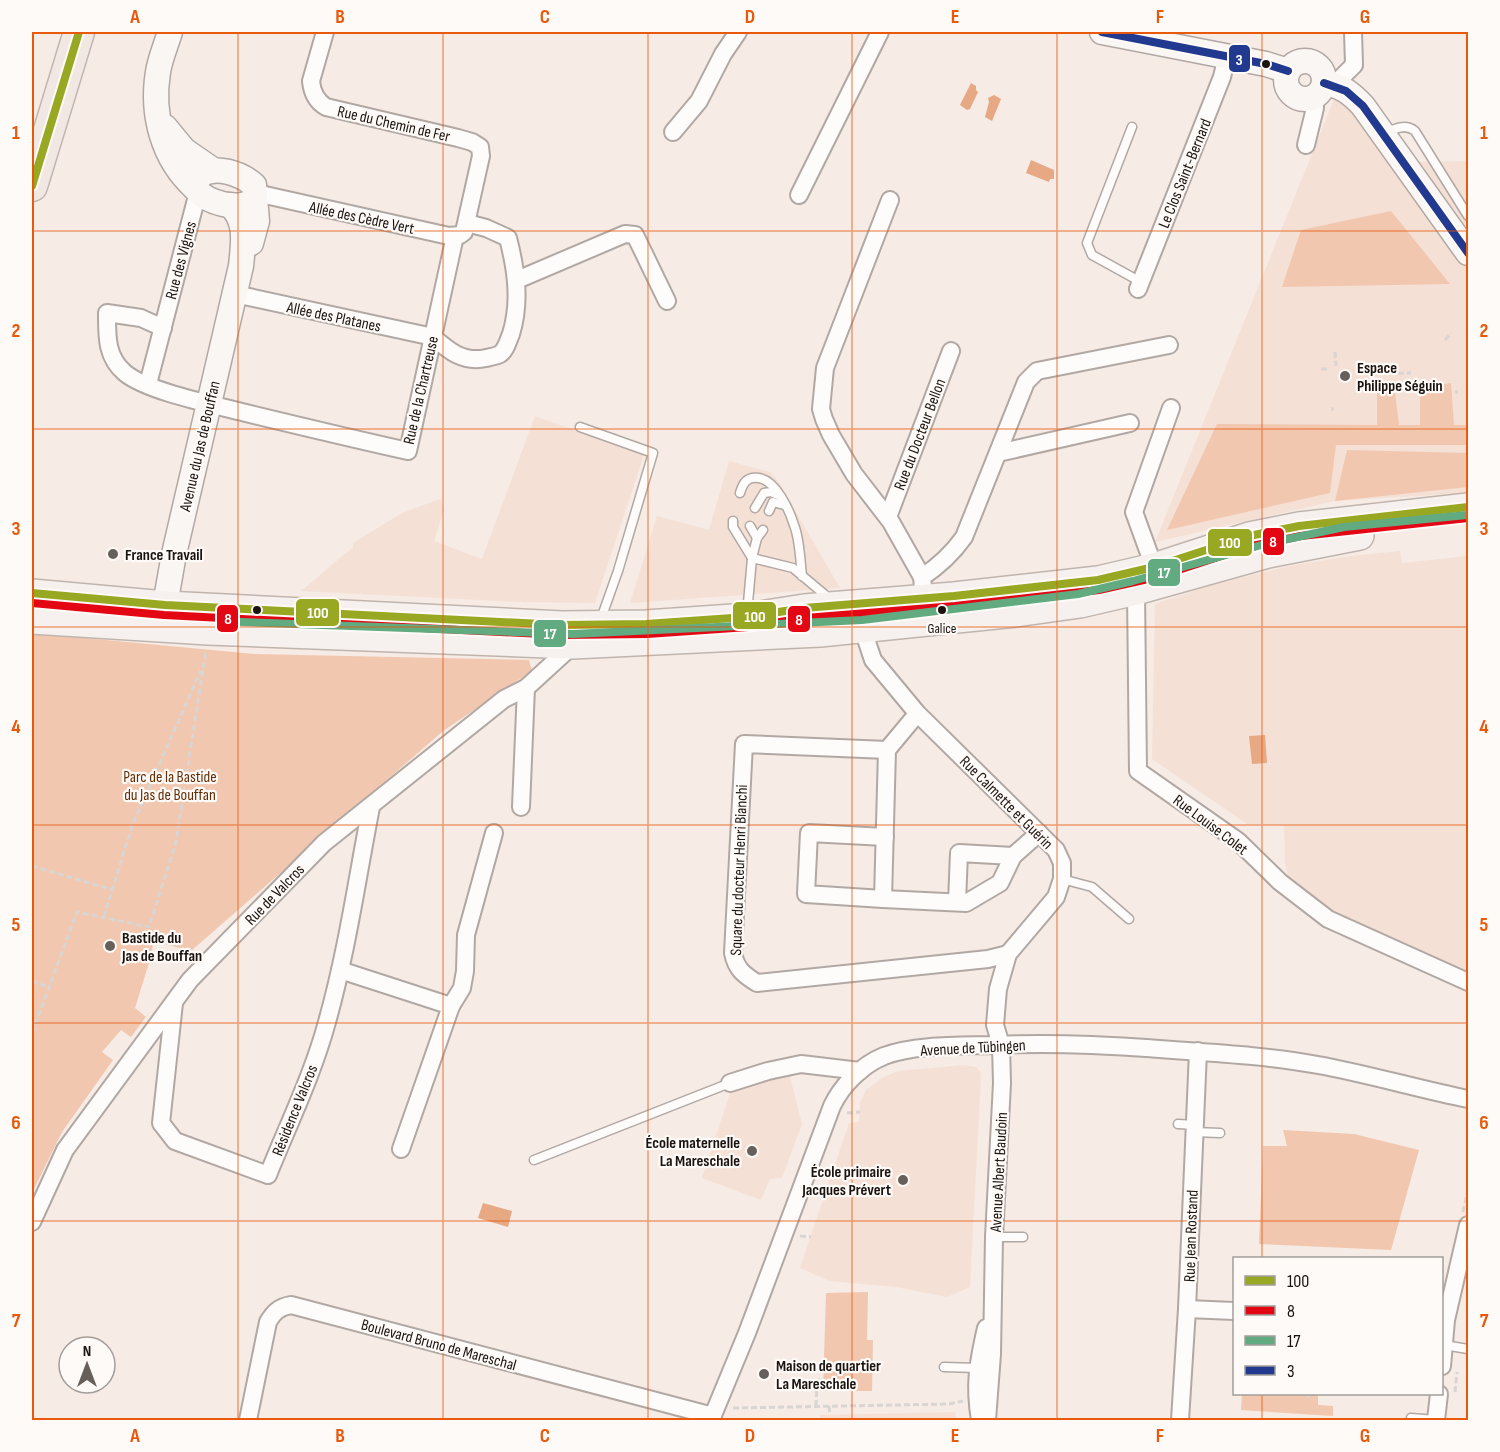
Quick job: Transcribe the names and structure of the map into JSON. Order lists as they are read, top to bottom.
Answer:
{
  "streets": {
    "street": [
      "Rue du Chemin de Fer",
      "Le Clos Saint-Bernard",
      "Allée des Cèdre Vert",
      "Rue des Vignes",
      "Allée des Platanes",
      "Rue de la Chartreuse",
      "Rue du Docteur Bellon",
      "Avenue du Jas de Bouffan",
      "Rue Calmette et Guérin",
      "Rue Louise Colet",
      "Square du docteur Henri Bianchi",
      "Rue de Valcros",
      "Avenue de Tübingen",
      "Résidence Valcros",
      "Avenue Albert Baudoin",
      "Rue Jean Rostand",
      "Boulevard Bruno de Mareschal"
    ]
  },
  "crossings": [
    ["Rue du Chemin de Fer", "Allée des Cèdre Vert"],
    ["Rue du Chemin de Fer", "Rue de la Chartreuse"],
    ["Allée des Cèdre Vert", "Rue de la Chartreuse"],
    ["Allée des Cèdre Vert", "Avenue du Jas de Bouffan"],
    ["Allée des Platanes", "Rue de la Chartreuse"],
    ["Allée des Platanes", "Avenue du Jas de Bouffan"],
    ["Rue de la Chartreuse", "Avenue du Jas de Bouffan"],
    ["Rue de Valcros", "Résidence Valcros"],
    ["Avenue de Tübingen", "Avenue Albert Baudoin"],
    ["Avenue de Tübingen", "Rue Jean Rostand"],
    ["Avenue de Tübingen", "Boulevard Bruno de Mareschal"]
  ],
  "parks": ["Parc de la Bastide du Jas de Bouffan"],
  "places": [
    "Espace Philippe Séguin",
    "France Travail",
    "Galice",
    "Bastide du Jas de Bouffan",
    "École maternelle La Mareschale",
    "École primaire Jacques Prévert",
    "Maison de quartier La Mareschale"
  ],
  "lines": [
    "transit line 100",
    "transit line 3",
    "transit line 17",
    "transit line 8"
  ],
  "legend": [
    "100",
    "8",
    "17",
    "3"
  ],
  "north": "top",
  "grid": {
    "columns": [
      "A",
      "B",
      "C",
      "D",
      "E",
      "F",
      "G"
    ],
    "rows": [
      "1",
      "2",
      "3",
      "4",
      "5",
      "6",
      "7"
    ]
  }
}
